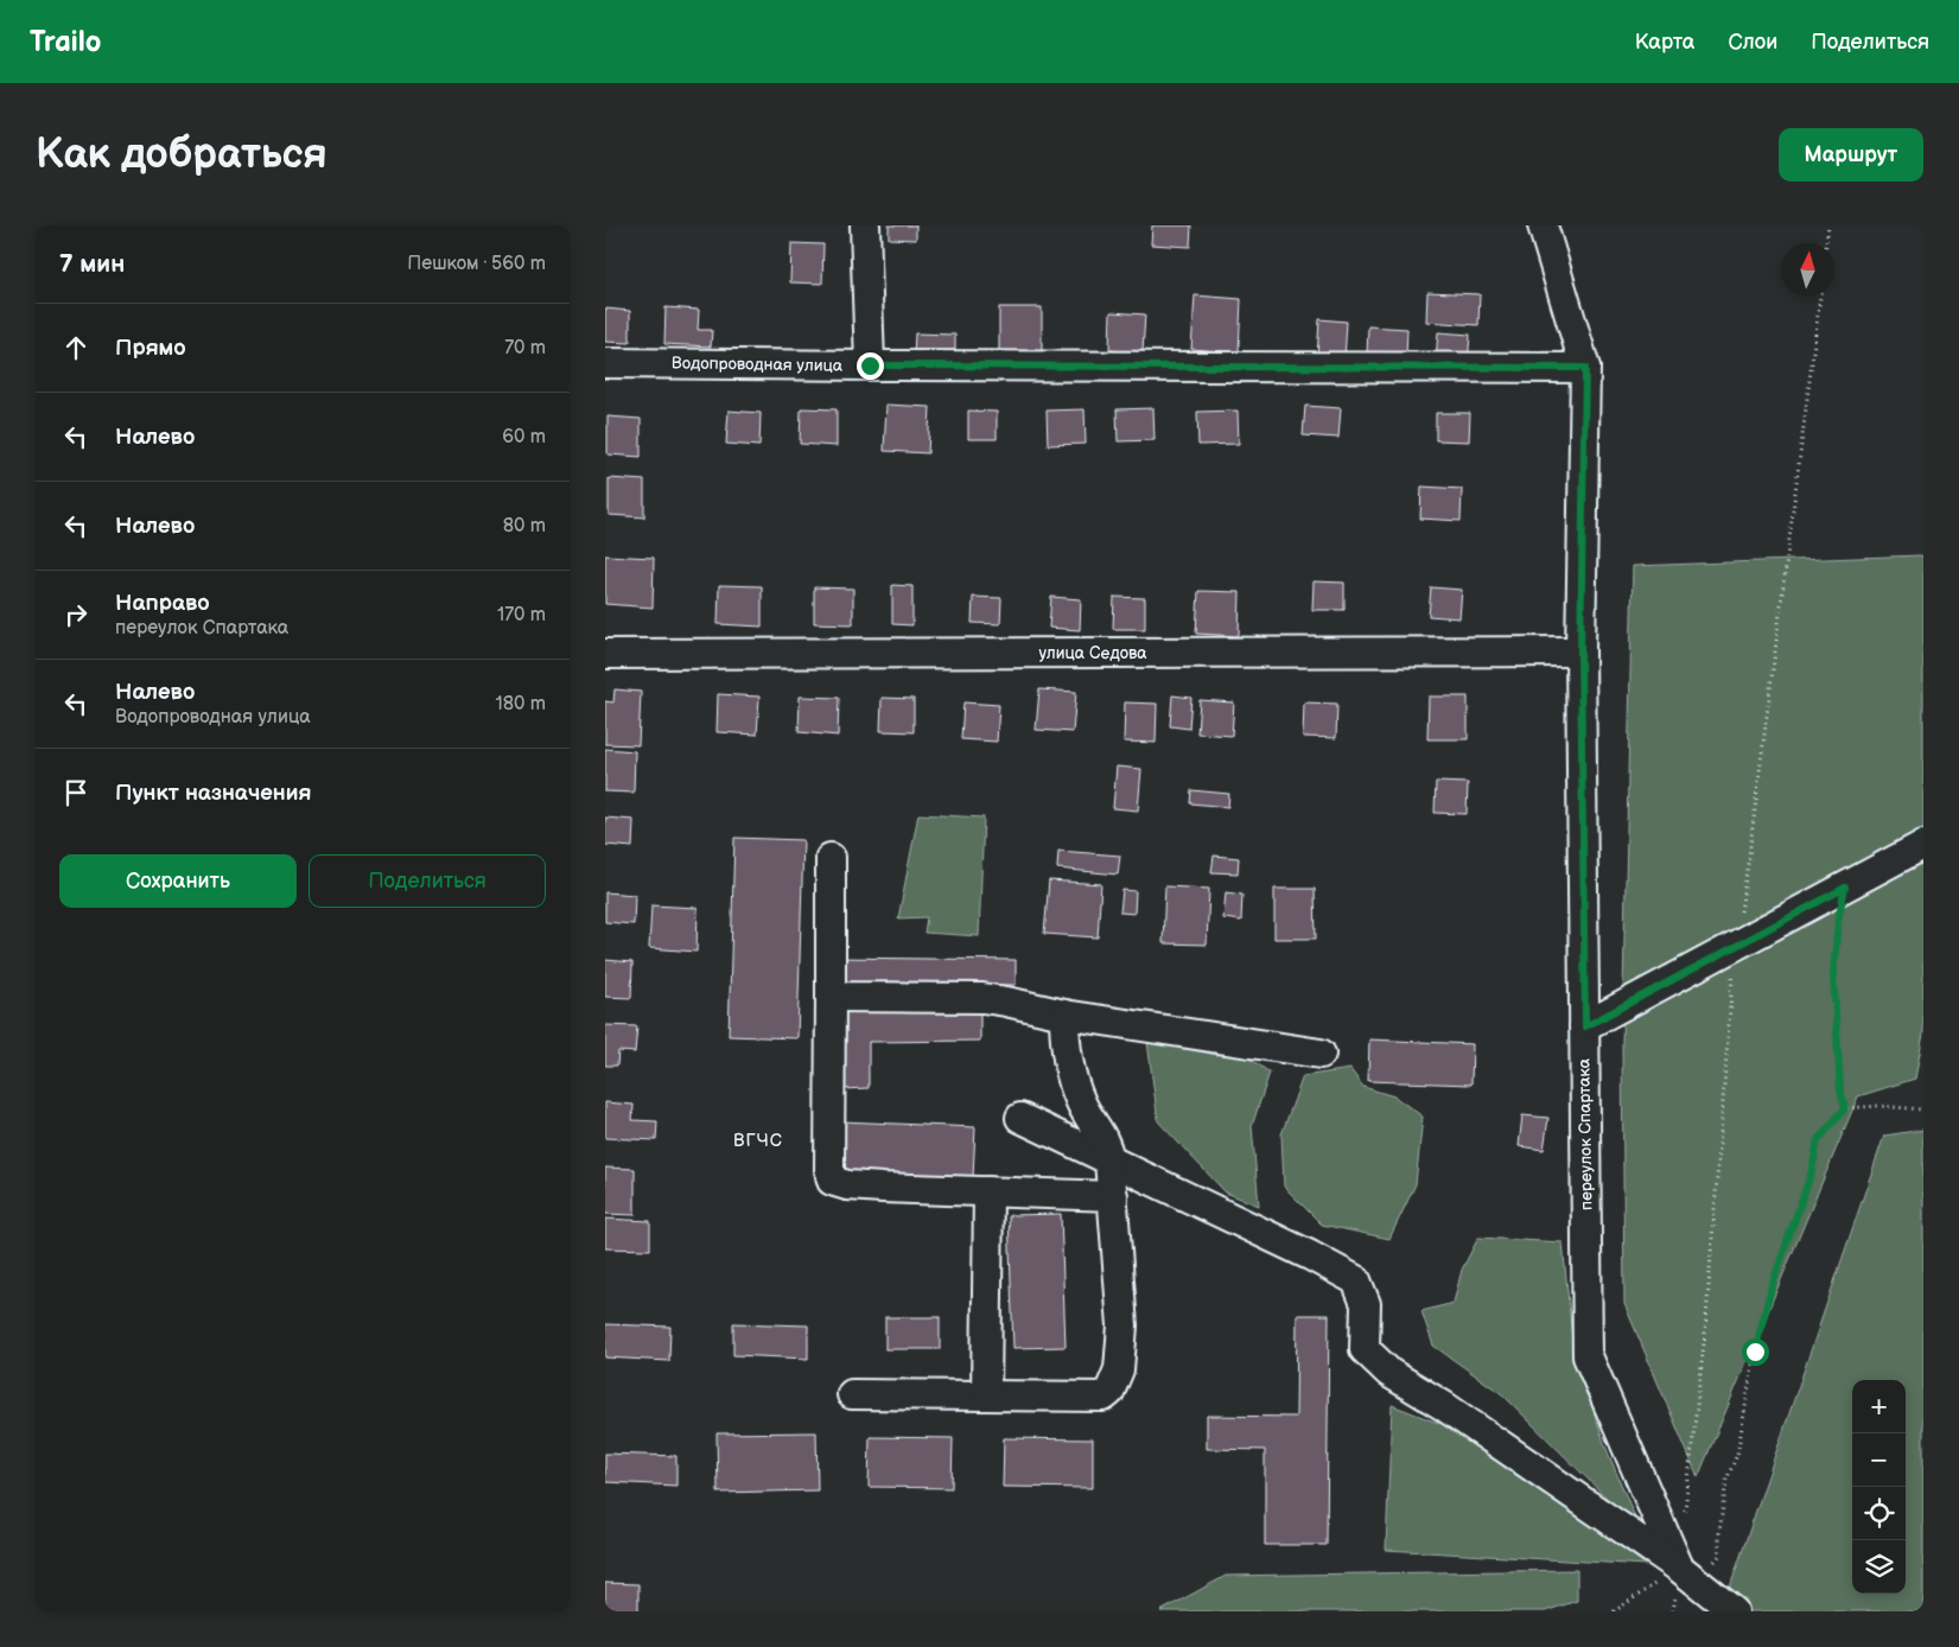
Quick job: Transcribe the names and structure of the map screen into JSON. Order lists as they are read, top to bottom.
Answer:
{
  "streets": {
    "street": ["Водопроводная улица", "улица Седова", "переулок Спартака"]
  },
  "crossings": [
    ["Водопроводная улица", "переулок Спартака"],
    ["улица Седова", "переулок Спартака"]
  ],
  "districts": ["ВГЧС"],
  "north": "top",
  "page": {
    "header": "Trailo",
    "nav": ["Карта", "Слои", "Поделиться"],
    "buttons": [
      "Маршрут",
      ["Сохранить", "Поделиться"]
    ],
    "title": "Как добраться",
    "heading": ["7 мин", "Пешком · 560 m"],
    "list": [
      ["Прямо", "70 m"],
      ["Налево", "60 m"],
      ["Налево", "80 m"],
      ["Направо", "переулок Спартака", "170 m"],
      ["Налево", "Водопроводная улица", "180 m"],
      "Пункт назначения"
    ],
    "map_buttons": ["+", "−"]
  }
}
